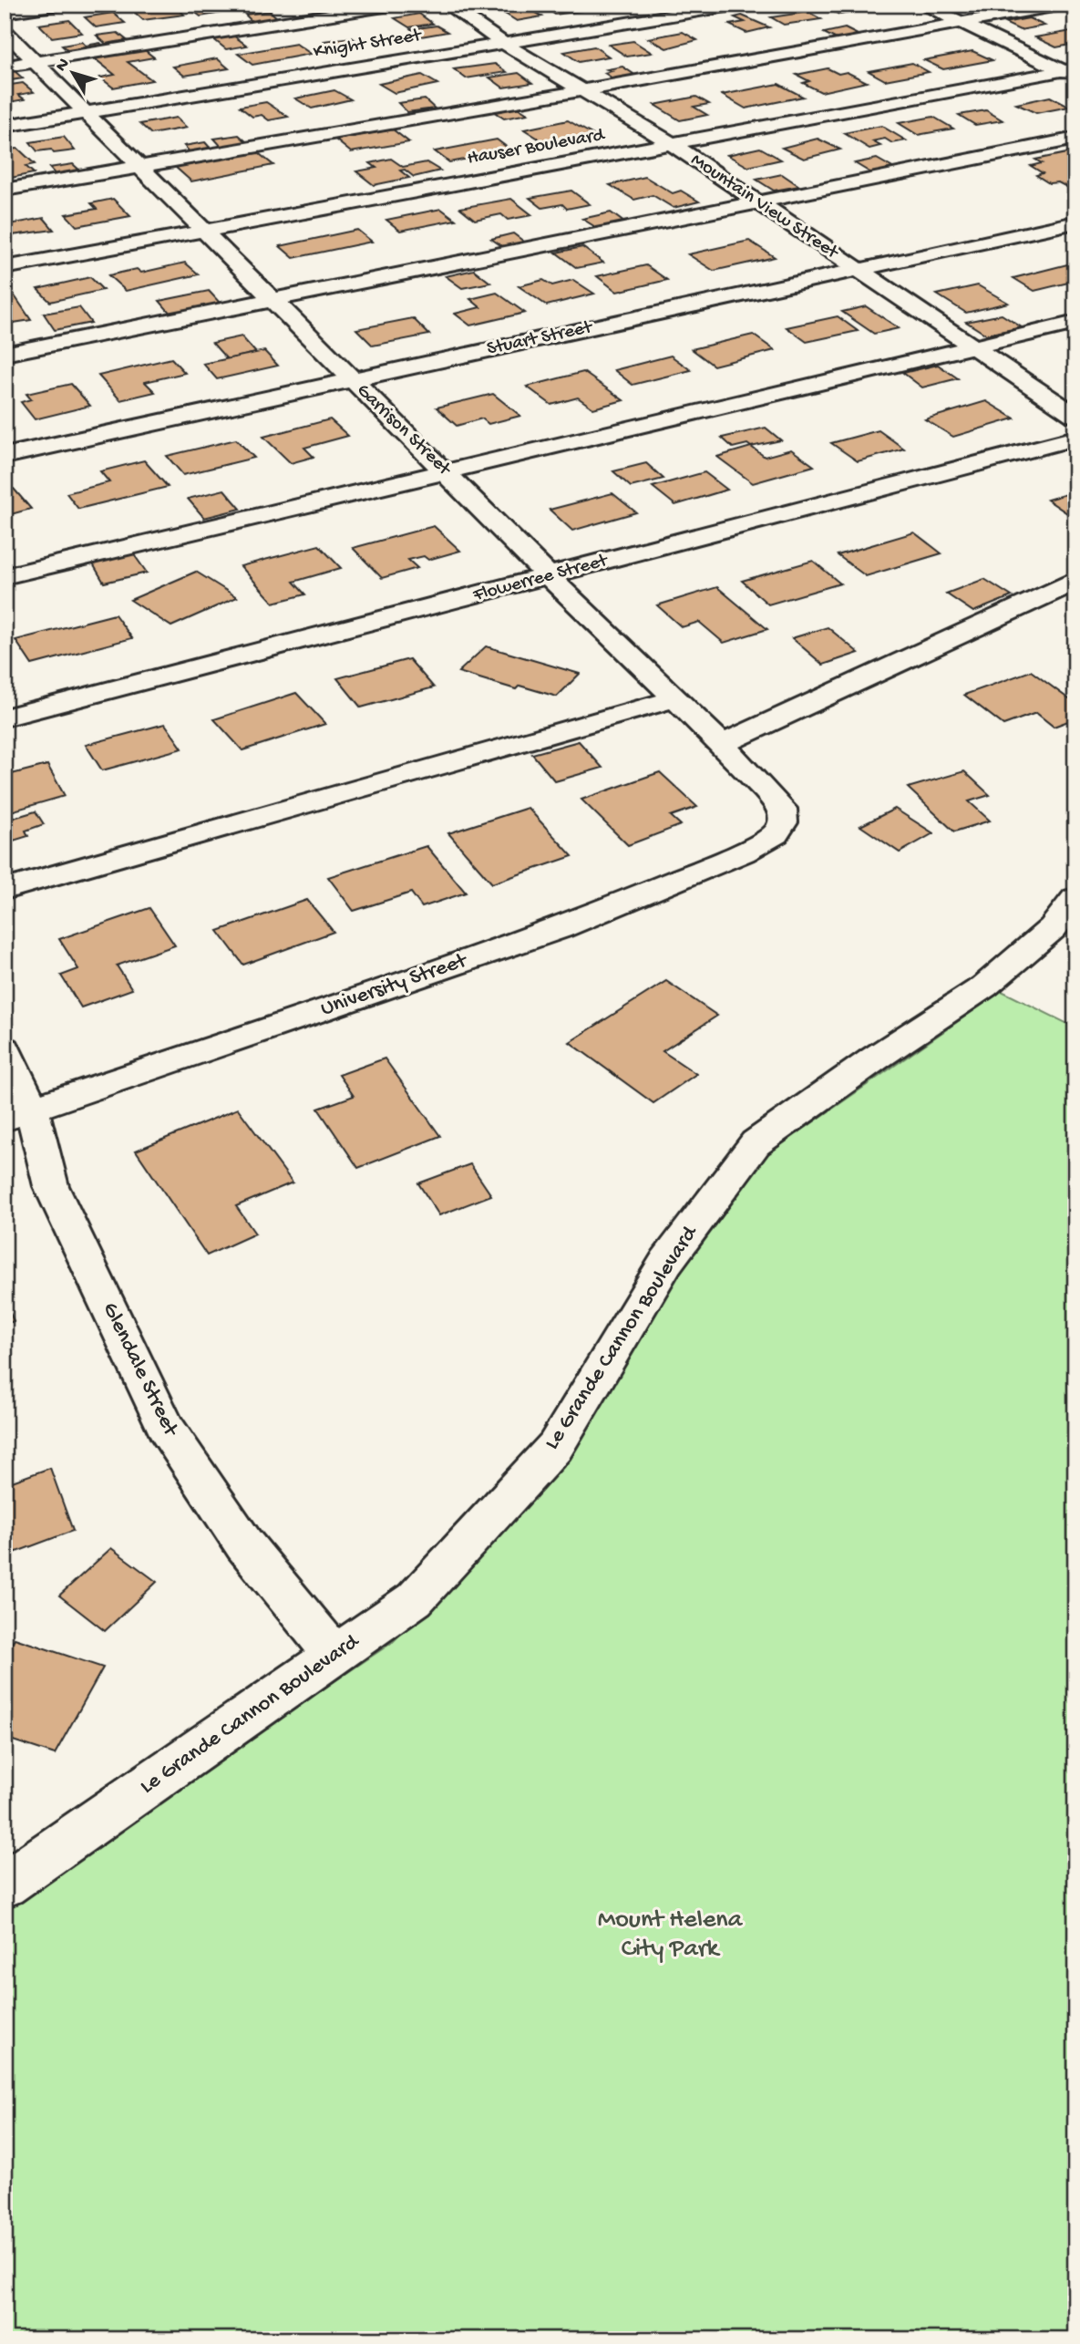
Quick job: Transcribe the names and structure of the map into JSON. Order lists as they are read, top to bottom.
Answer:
{
  "streets": {
    "street": [
      "Knight Street",
      "Hauser Boulevard",
      "Mountain View Street",
      "Stuart Street",
      "Garrison Street",
      "Flowerree Street",
      "University Street",
      "Le Grande Cannon Boulevard",
      "Glendale Street"
    ]
  },
  "crossings": [
    ["Knight Street", "Mountain View Street"],
    ["Knight Street", "Garrison Street"],
    ["Hauser Boulevard", "Mountain View Street"],
    ["Hauser Boulevard", "Garrison Street"],
    ["Mountain View Street", "Stuart Street"],
    ["Stuart Street", "Garrison Street"],
    ["Garrison Street", "Flowerree Street"],
    ["Garrison Street", "University Street"],
    ["University Street", "Glendale Street"],
    ["Le Grande Cannon Boulevard", "Glendale Street"]
  ],
  "parks": ["Mount Helena City Park"],
  "north": "top left"
}
